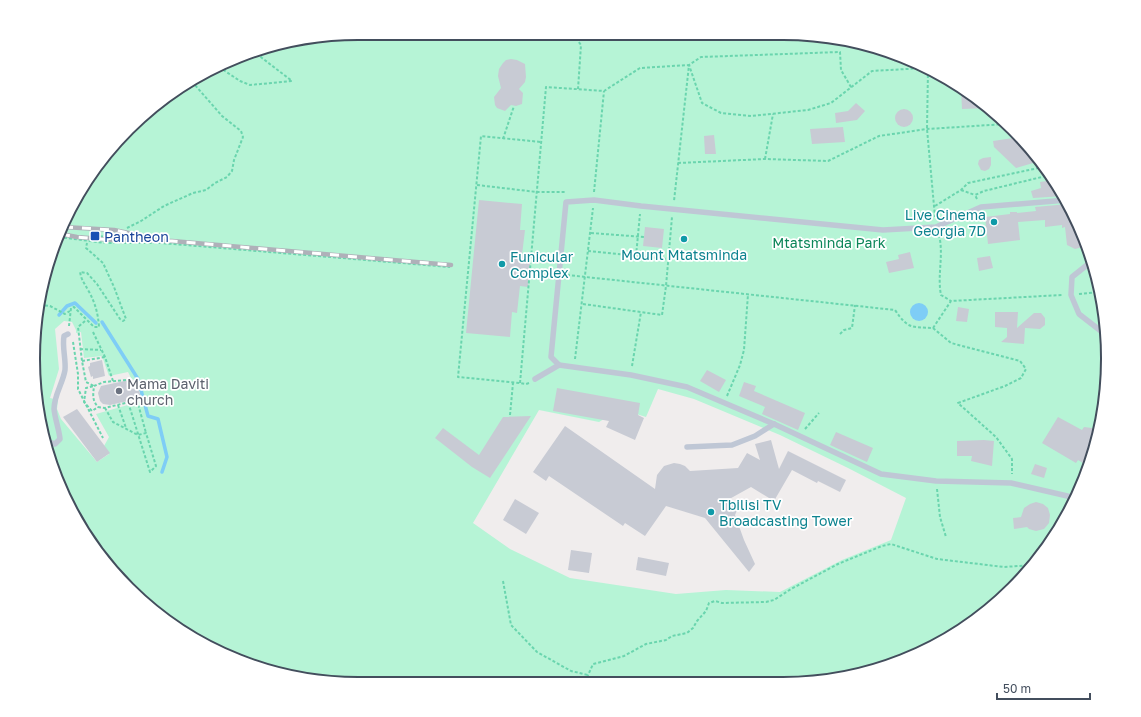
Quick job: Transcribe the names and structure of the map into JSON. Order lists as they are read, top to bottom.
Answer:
{
  "parks": ["Mtatsminda Park"],
  "places": {
    "other": [
      "Live Cinema Georgia 7D",
      "Mount Mtatsminda",
      "Funicular Complex",
      "Mama Daviti church",
      "Tbilisi TV Broadcasting Tower"
    ],
    "transit": ["Pantheon"]
  },
  "scale_bar": "50 m"
}
